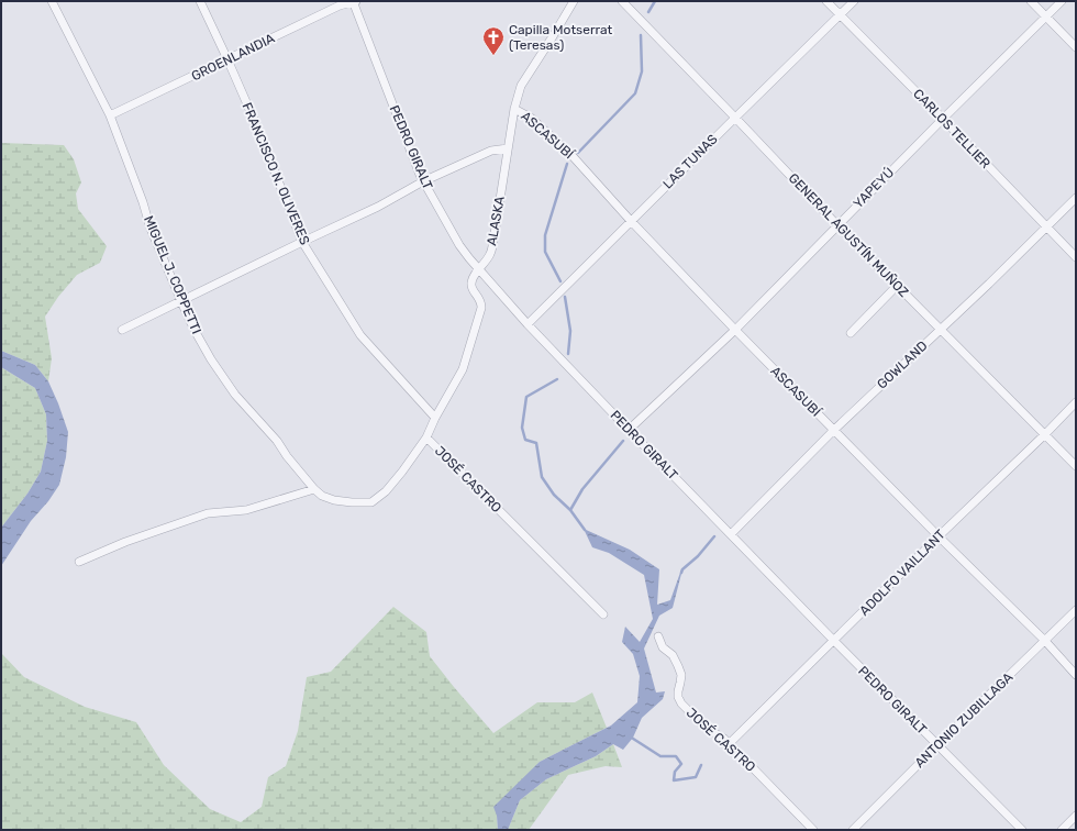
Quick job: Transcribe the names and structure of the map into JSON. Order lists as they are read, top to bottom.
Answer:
{
  "streets": {
    "street": [
      "GROENLANDIA",
      "CARLOS TELLIER",
      "ASCASUBÍ",
      "PEDRO GIRALT",
      "LAS TUNAS",
      "FRANCISCO N. OLIVERES",
      "YAPEYÚ",
      "ALASKA",
      "GENERAL AGUSTÍN MUÑOZ",
      "MIGUEL J. COPPETTI",
      "GOWLAND",
      "JOSÉ CASTRO",
      "ADOLFO VAILLANT",
      "ANTONIO ZUBILLAGA"
    ]
  },
  "crossings": [
    ["GROENLANDIA", "PEDRO GIRALT"],
    ["GROENLANDIA", "FRANCISCO N. OLIVERES"],
    ["GROENLANDIA", "MIGUEL J. COPPETTI"],
    ["CARLOS TELLIER", "LAS TUNAS"],
    ["CARLOS TELLIER", "YAPEYÚ"],
    ["CARLOS TELLIER", "GOWLAND"],
    ["ASCASUBÍ", "LAS TUNAS"],
    ["ASCASUBÍ", "YAPEYÚ"],
    ["ASCASUBÍ", "ALASKA"],
    ["ASCASUBÍ", "GOWLAND"],
    ["ASCASUBÍ", "ADOLFO VAILLANT"],
    ["ASCASUBÍ", "ANTONIO ZUBILLAGA"],
    ["PEDRO GIRALT", "LAS TUNAS"],
    ["PEDRO GIRALT", "YAPEYÚ"],
    ["PEDRO GIRALT", "ALASKA"],
    ["PEDRO GIRALT", "GOWLAND"],
    ["PEDRO GIRALT", "ADOLFO VAILLANT"],
    ["PEDRO GIRALT", "ANTONIO ZUBILLAGA"],
    ["LAS TUNAS", "GENERAL AGUSTÍN MUÑOZ"],
    ["FRANCISCO N. OLIVERES", "ALASKA"],
    ["YAPEYÚ", "GENERAL AGUSTÍN MUÑOZ"],
    ["ALASKA", "MIGUEL J. COPPETTI"],
    ["ALASKA", "JOSÉ CASTRO"],
    ["GENERAL AGUSTÍN MUÑOZ", "GOWLAND"],
    ["GENERAL AGUSTÍN MUÑOZ", "ADOLFO VAILLANT"],
    ["JOSÉ CASTRO", "ADOLFO VAILLANT"]
  ],
  "places": {
    "church": ["Capilla Motserrat (Teresas)"]
  }
}
